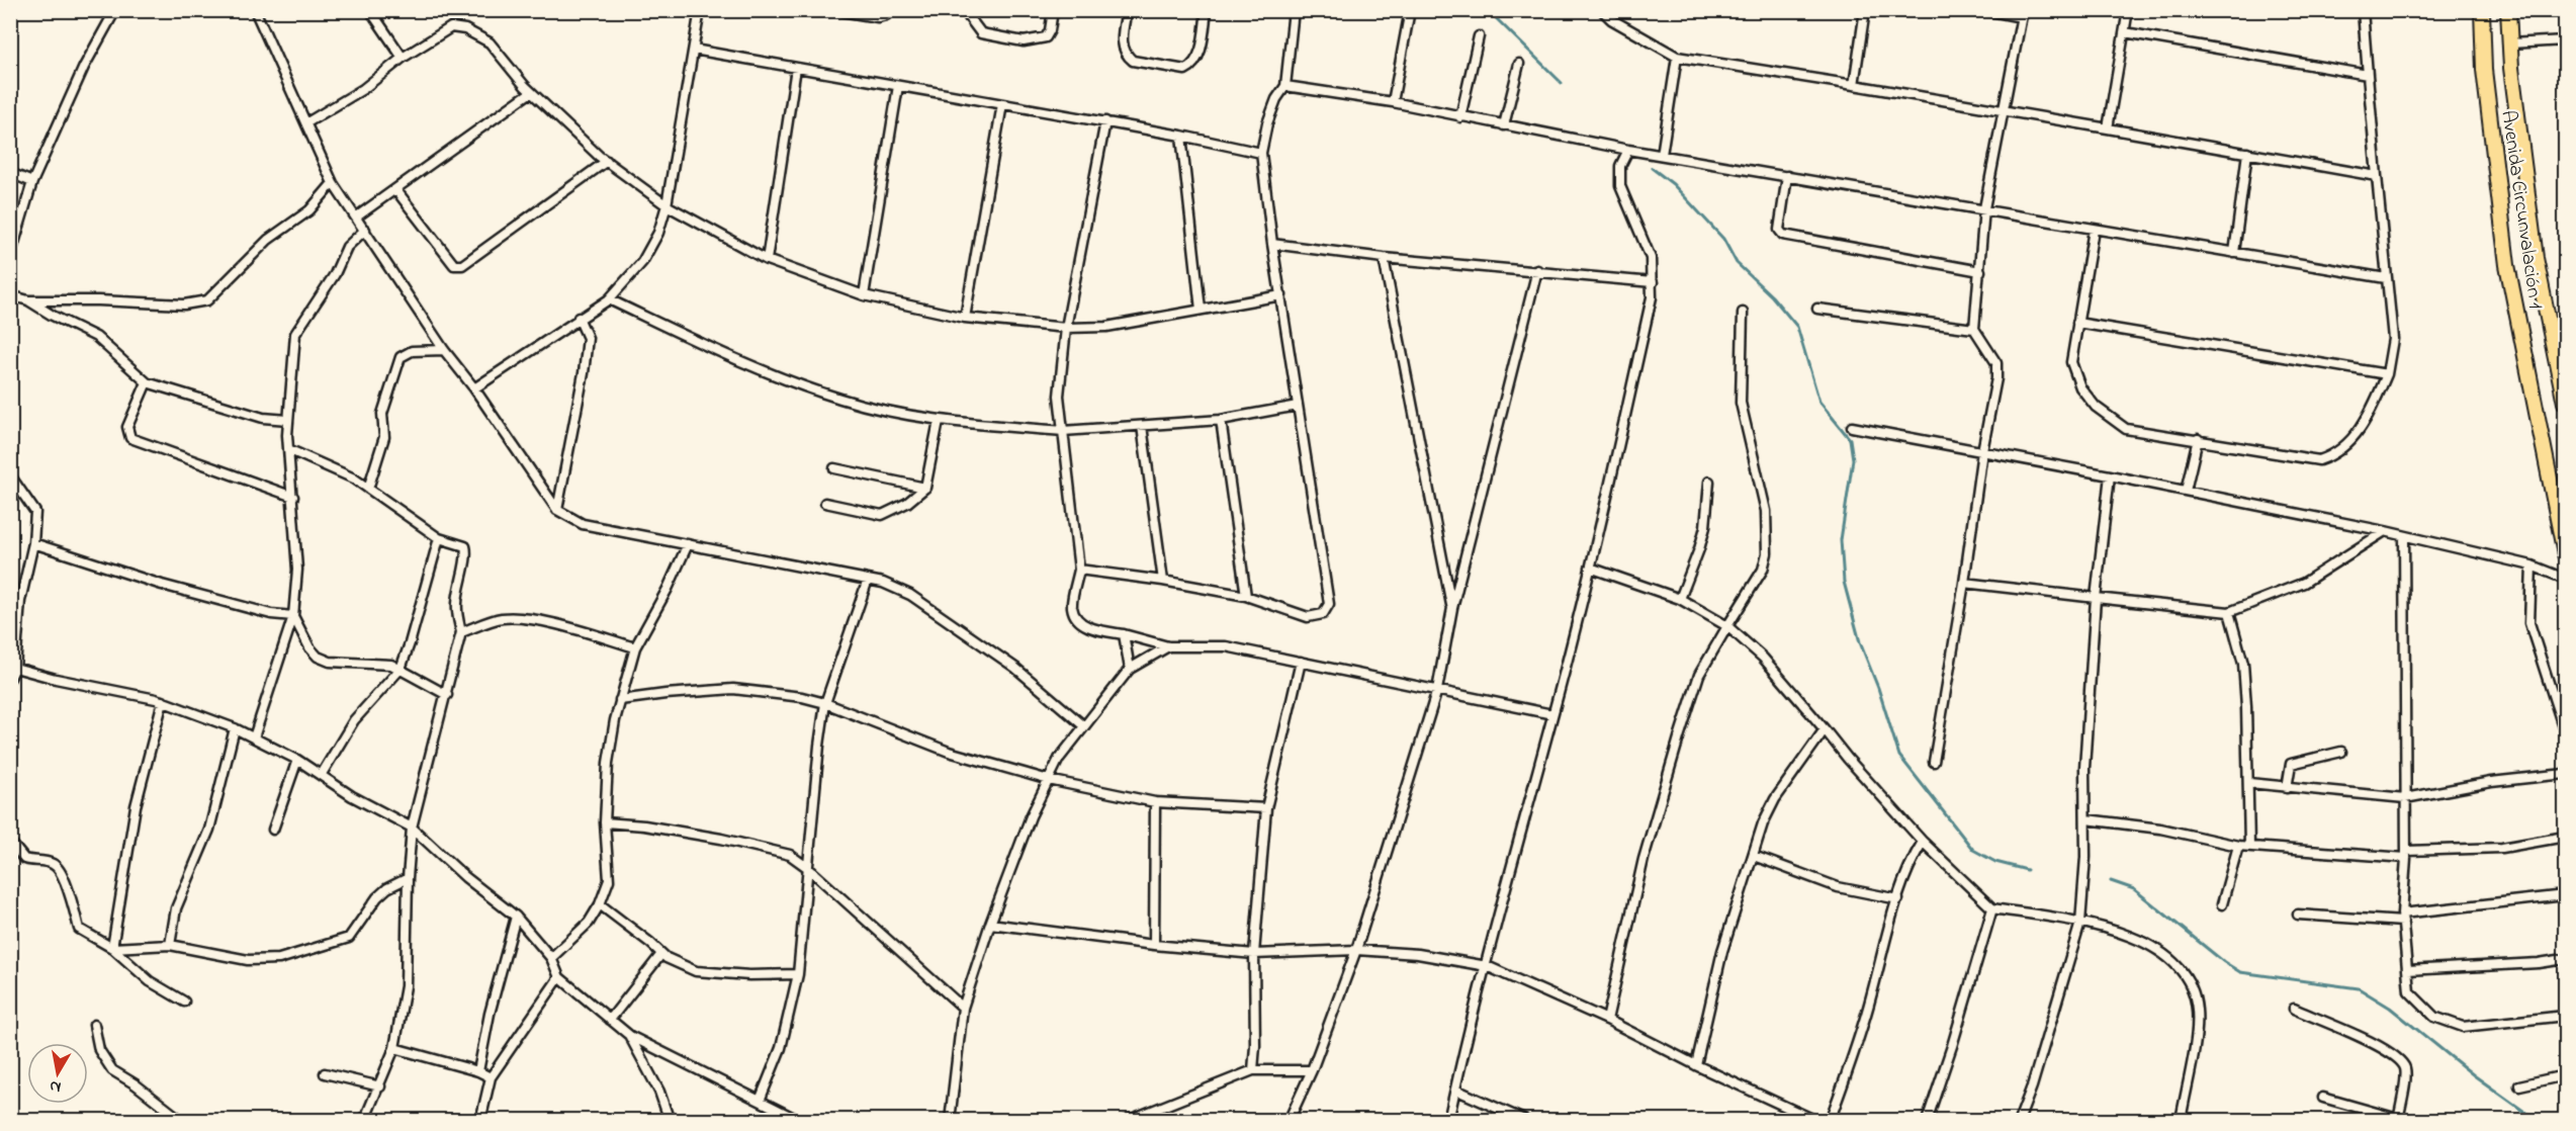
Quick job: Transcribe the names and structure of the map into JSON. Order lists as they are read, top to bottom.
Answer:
{
  "streets": {
    "main road": ["Avenida Circunvalación 1"]
  },
  "north": "bottom"
}
